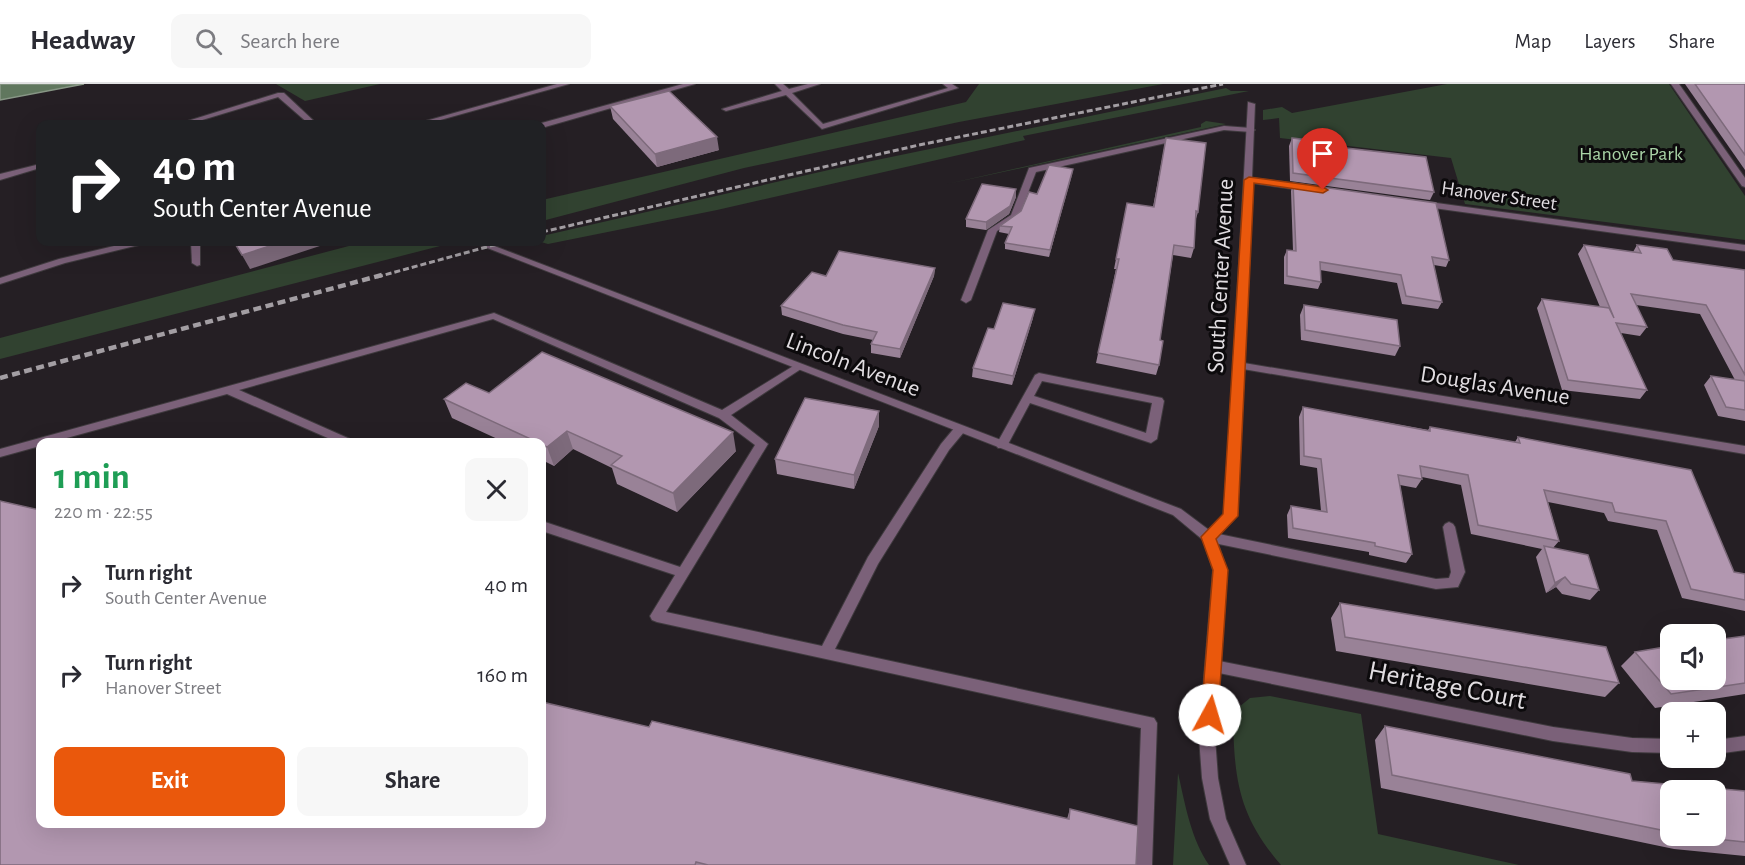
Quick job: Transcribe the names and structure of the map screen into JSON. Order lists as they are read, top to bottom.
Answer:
{
  "streets": {
    "street": [
      "Hanover Street",
      "South Center Avenue",
      "Lincoln Avenue",
      "Douglas Avenue",
      "Heritage Court"
    ]
  },
  "crossings": [
    ["South Center Avenue", "Lincoln Avenue"],
    ["South Center Avenue", "Douglas Avenue"]
  ],
  "parks": ["Hanover Park"],
  "page": {
    "header": "Headway",
    "search": "Search here",
    "nav": ["Map", "Layers", "Share"],
    "turn": ["40 m", "South Center Avenue"],
    "heading": ["1 min", "220 m · 22:55"],
    "list": [
      {
        "name": "Turn right",
        "note": "South Center Avenue",
        "value": "40 m"
      },
      {
        "name": "Turn right",
        "note": "Hanover Street",
        "value": "160 m"
      }
    ],
    "map_buttons": ["+", "−"],
    "buttons": ["Exit", "Share"]
  }
}
